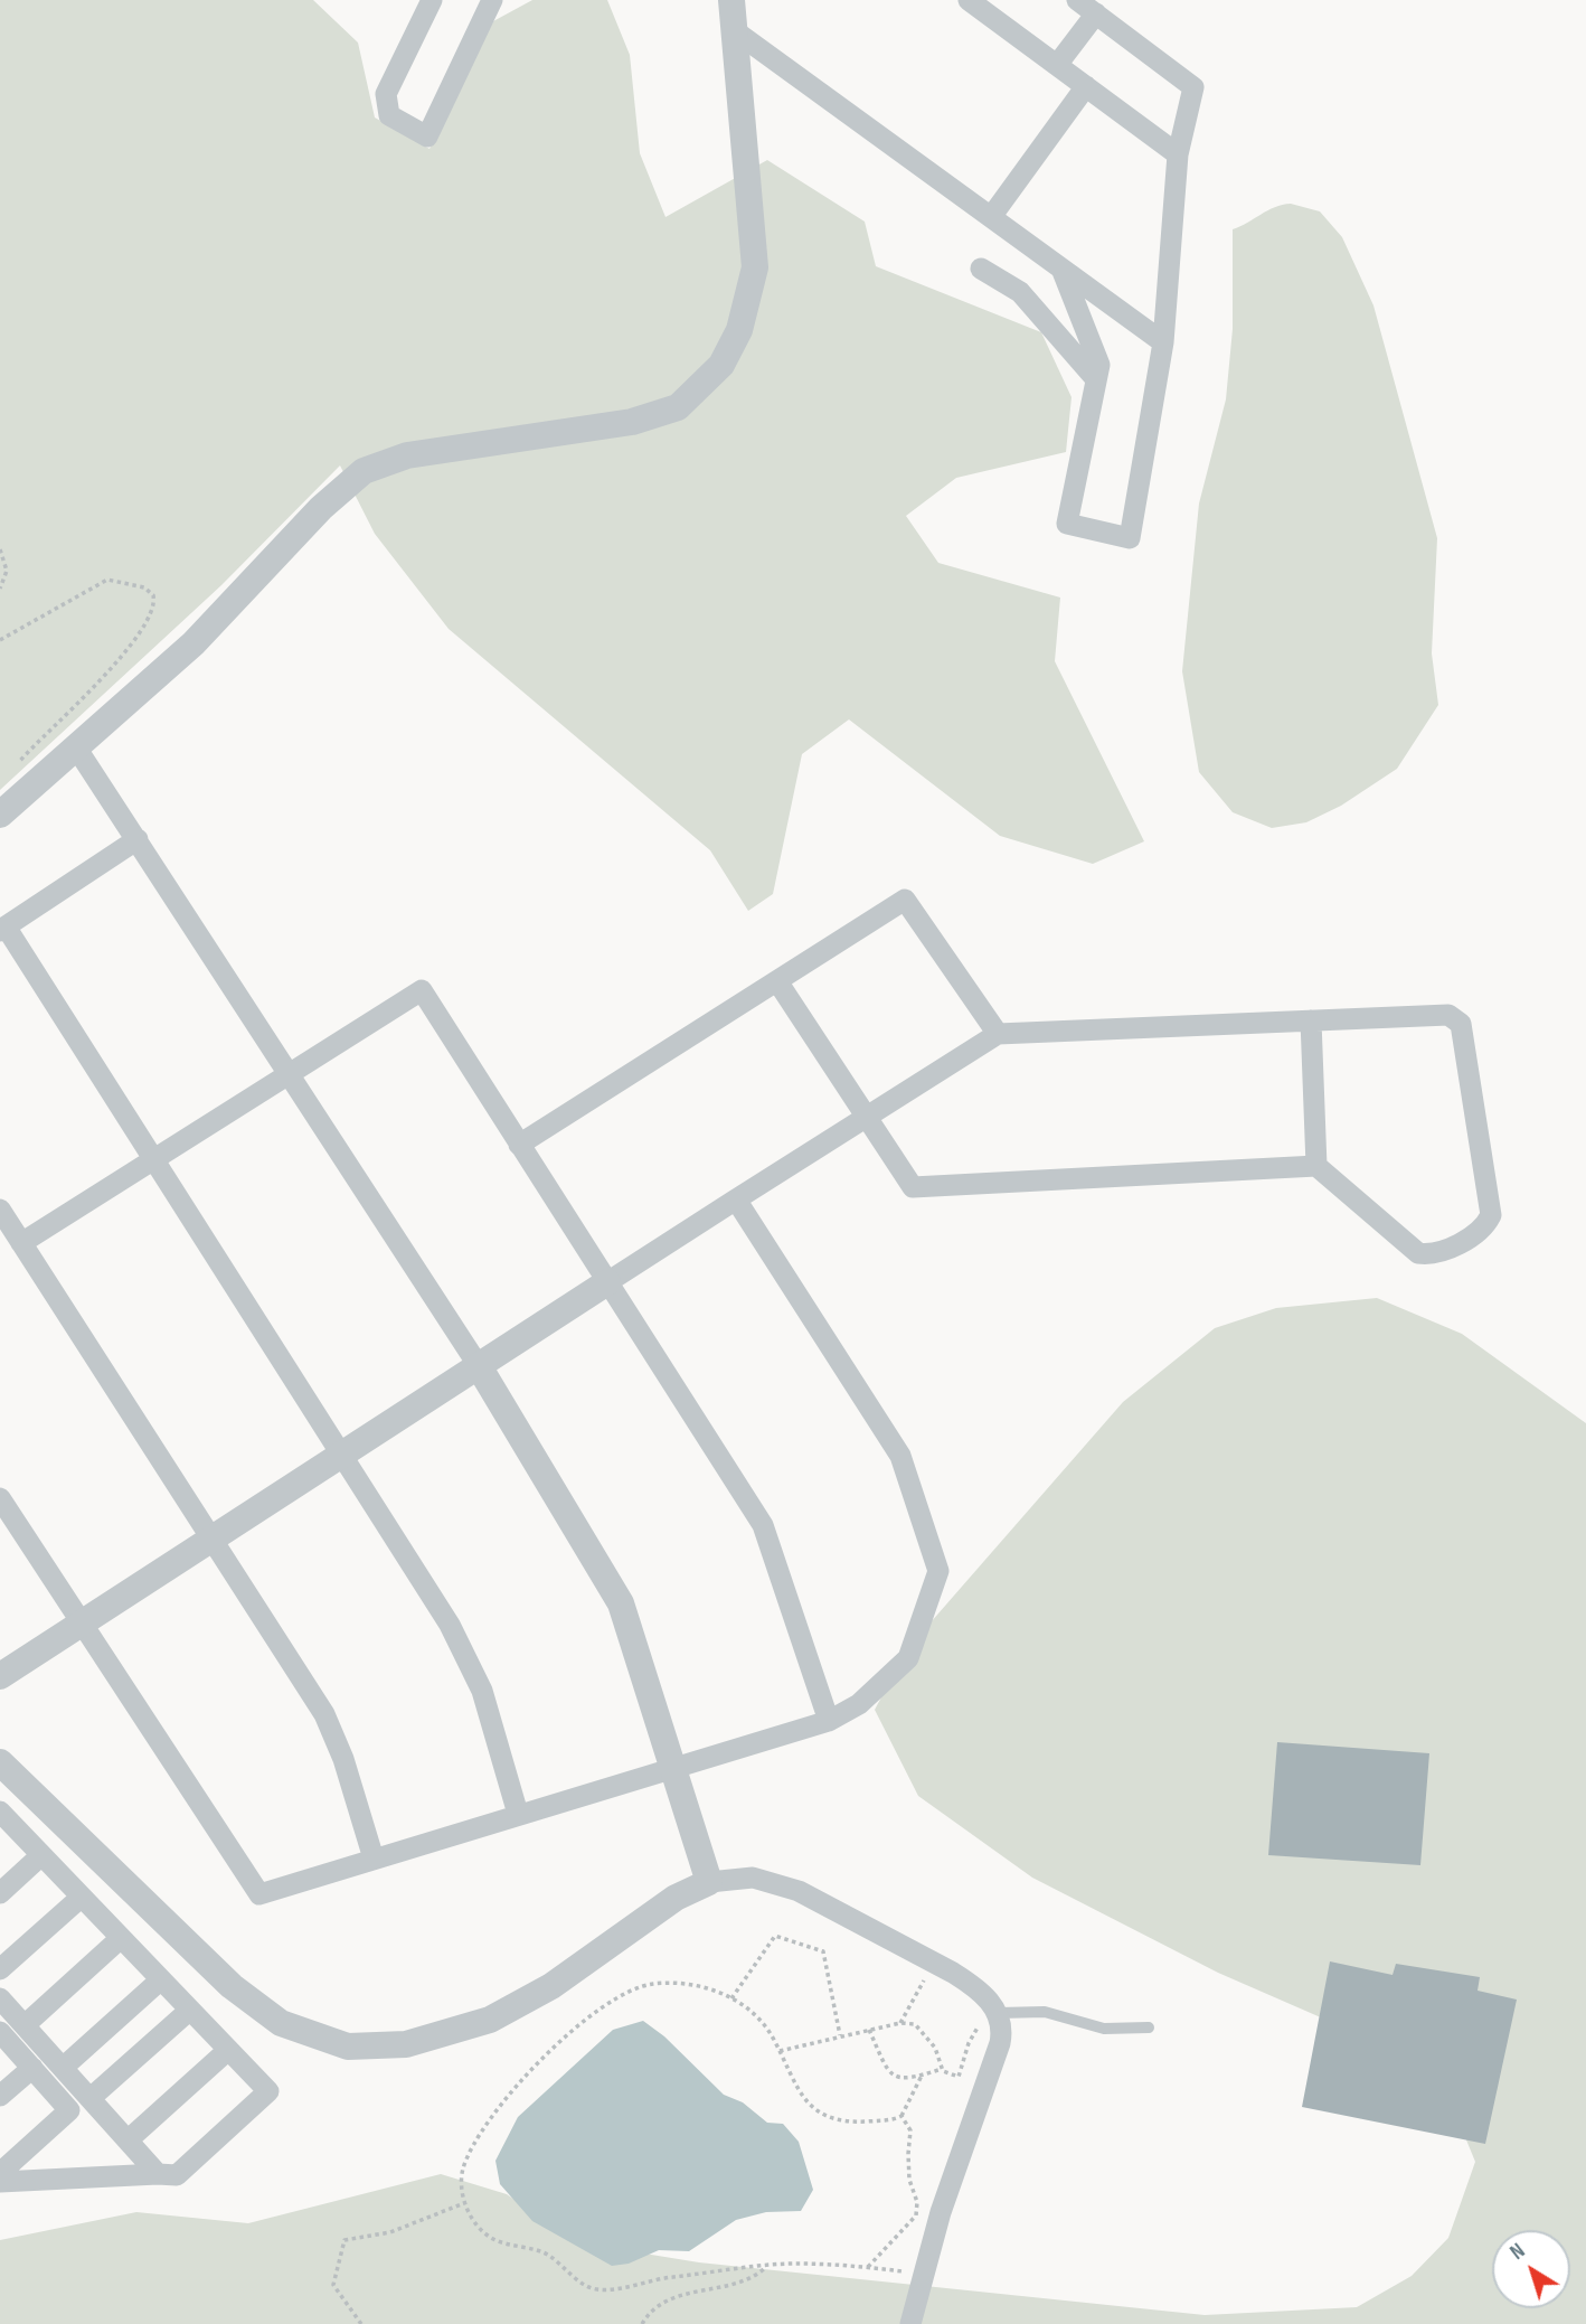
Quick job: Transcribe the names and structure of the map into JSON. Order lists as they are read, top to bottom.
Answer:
{
  "north": "top left"
}
